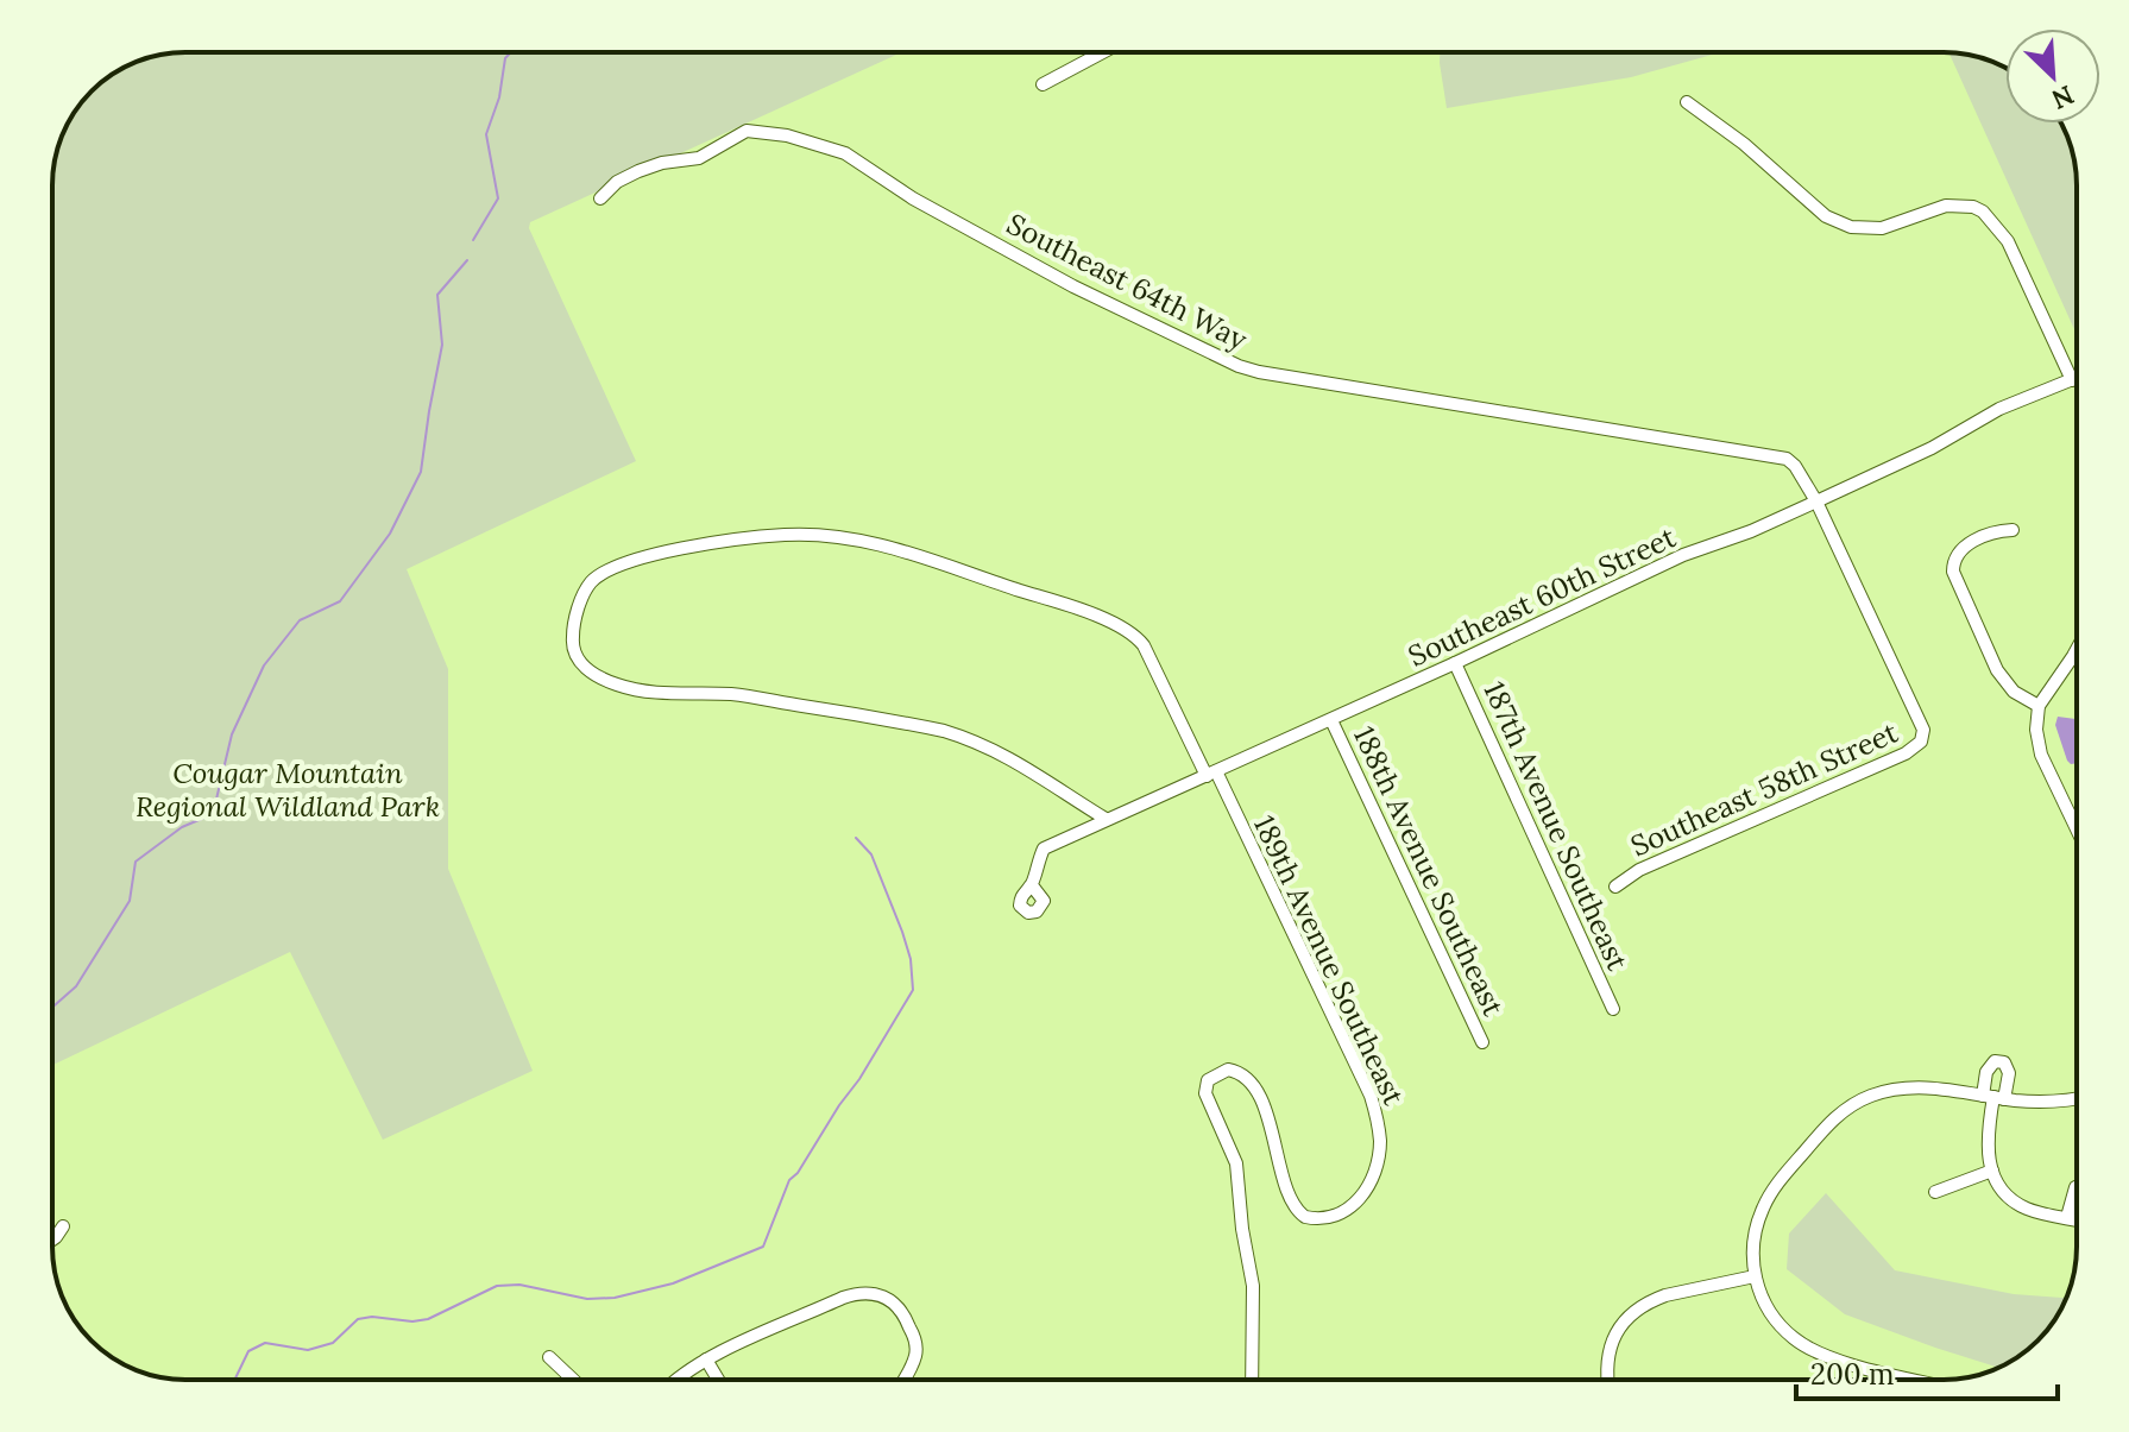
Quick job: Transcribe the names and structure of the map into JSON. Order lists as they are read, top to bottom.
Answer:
{
  "streets": {
    "street": [
      "Southeast 64th Way",
      "Southeast 60th Street",
      "Southeast 58th Street",
      "187th Avenue Southeast",
      "188th Avenue Southeast",
      "189th Avenue Southeast"
    ]
  },
  "crossings": [
    ["Southeast 64th Way", "Southeast 60th Street"],
    ["Southeast 64th Way", "Southeast 58th Street"],
    ["Southeast 60th Street", "187th Avenue Southeast"],
    ["Southeast 60th Street", "188th Avenue Southeast"],
    ["Southeast 60th Street", "189th Avenue Southeast"]
  ],
  "parks": ["Cougar Mountain Regional Wildland Park"],
  "scale_bar": "200 m",
  "north": "bottom right"
}
